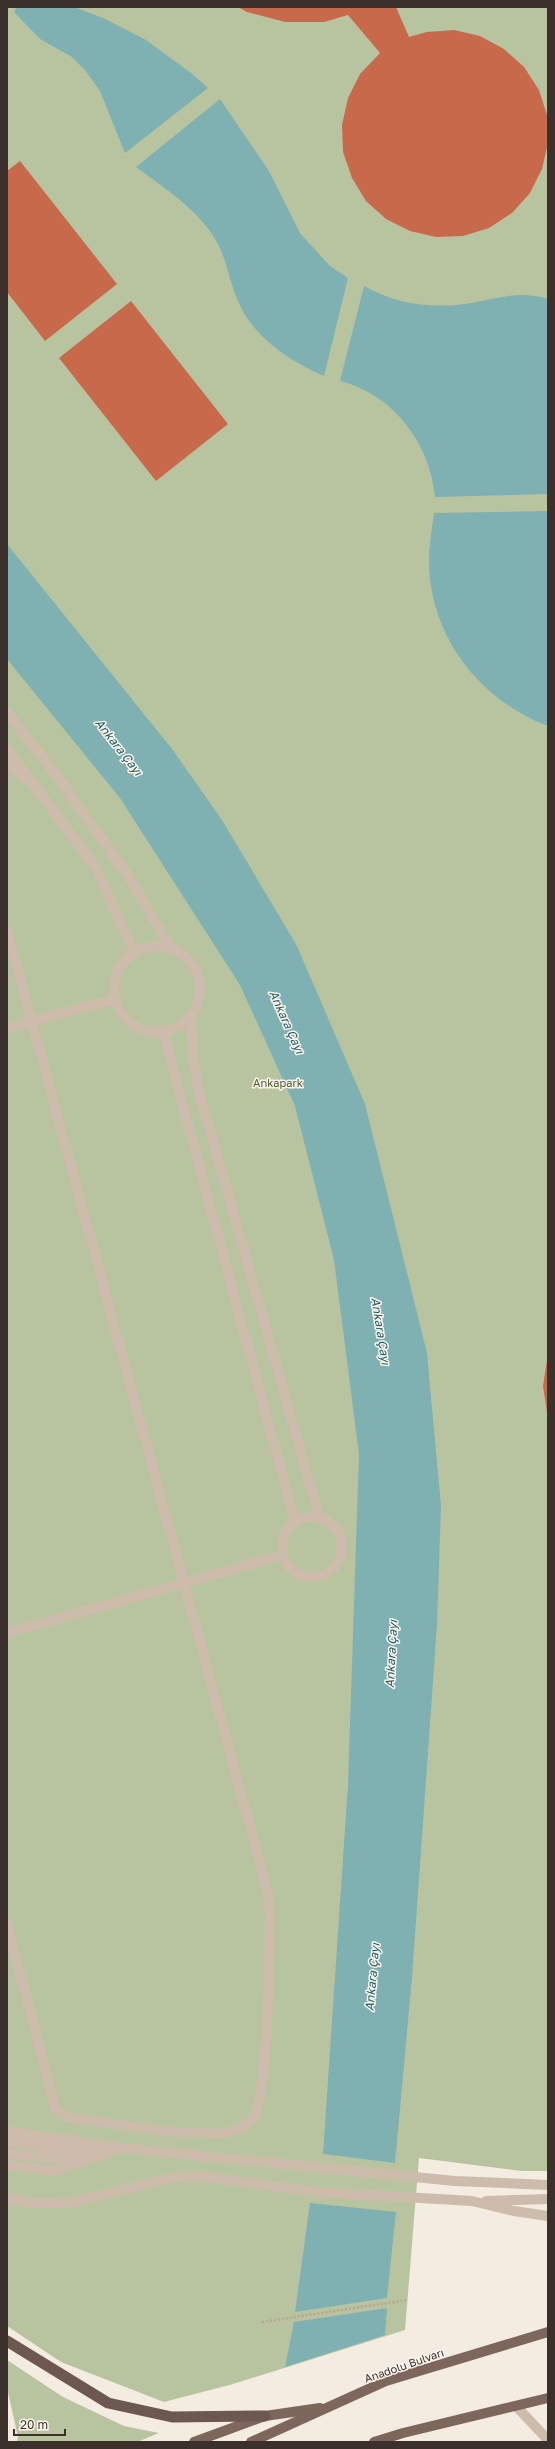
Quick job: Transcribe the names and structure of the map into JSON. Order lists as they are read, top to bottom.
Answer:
{
  "streets": {
    "main road": ["Anadolu Bulvarı"]
  },
  "water": ["Ankara Çayı"],
  "parks": ["Ankapark"],
  "scale_bar": "20 m"
}
